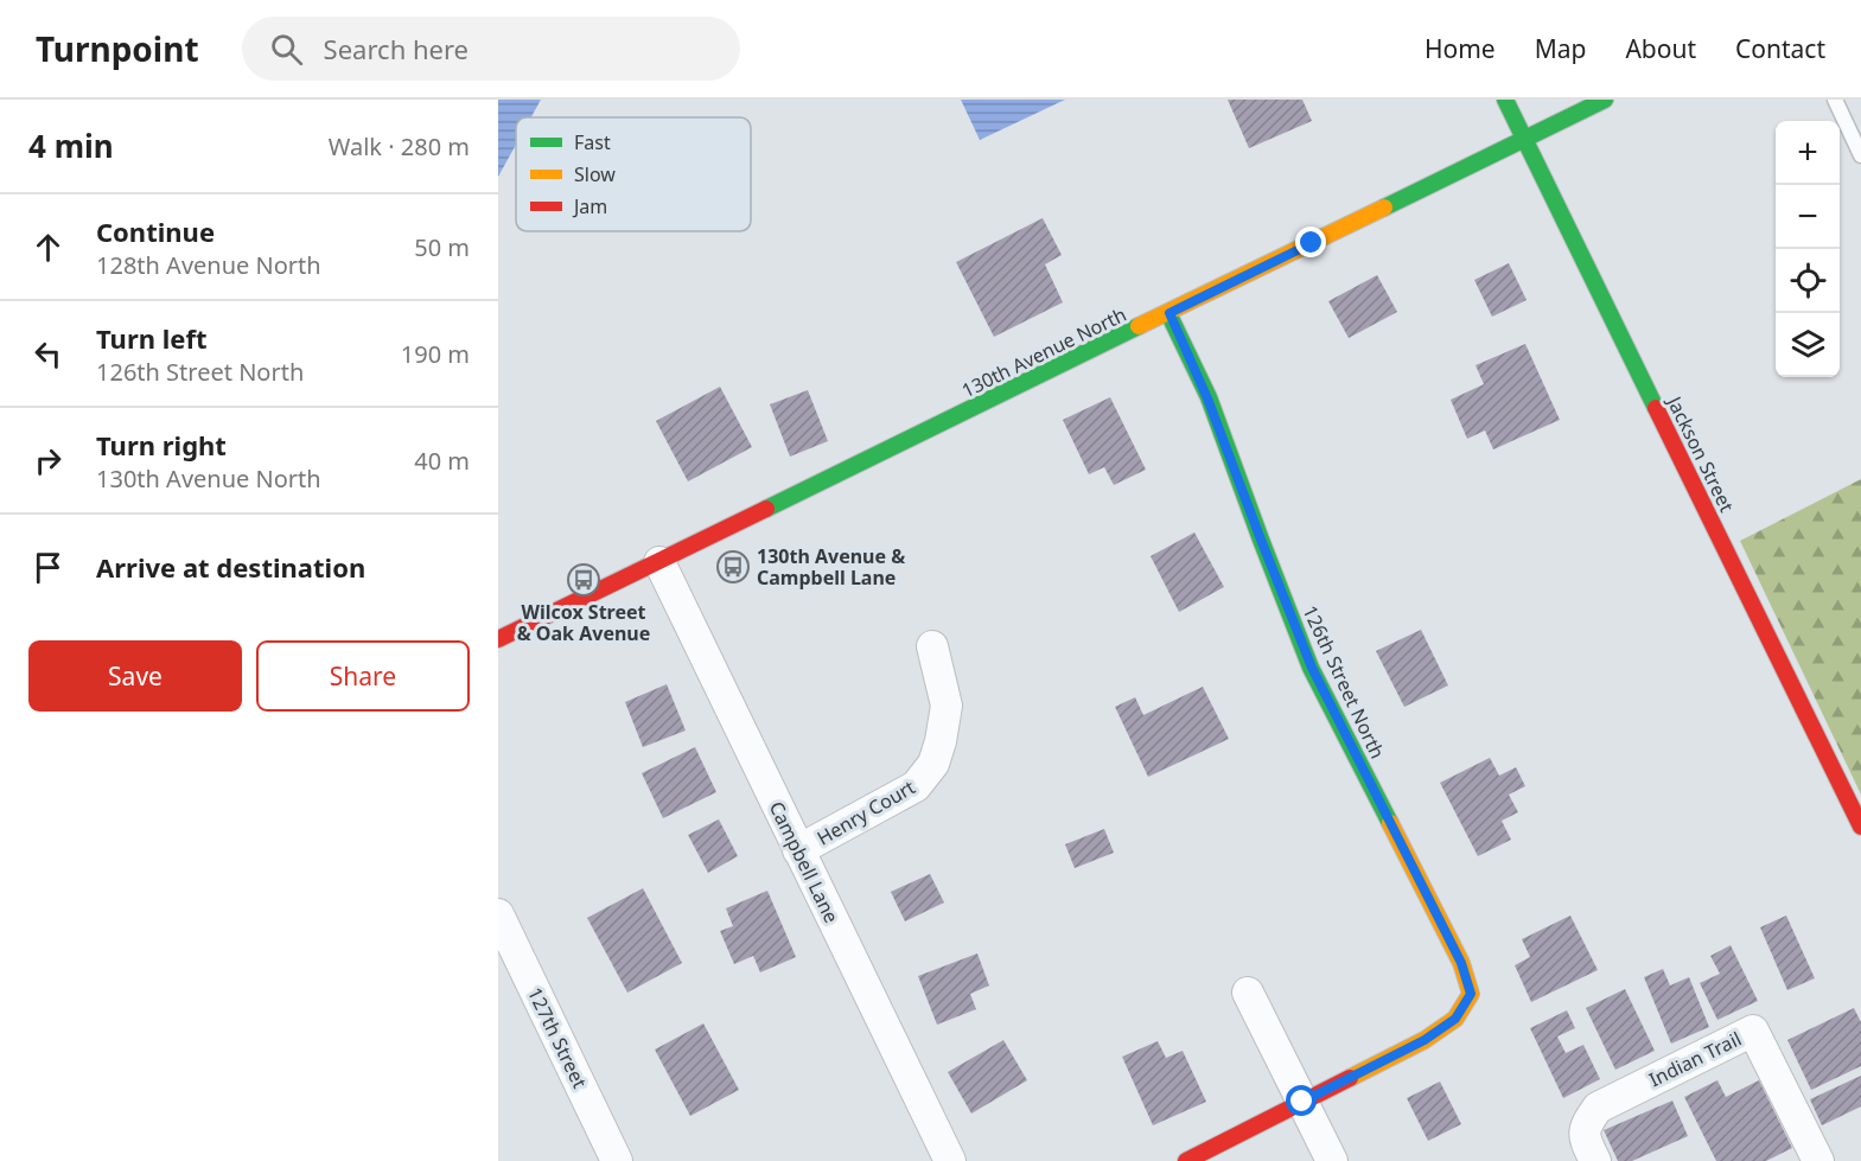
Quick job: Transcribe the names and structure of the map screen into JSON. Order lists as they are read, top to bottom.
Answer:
{
  "streets": {
    "street": [
      "130th Avenue North",
      "Jackson Street",
      "126th Street North",
      "Henry Court",
      "Campbell Lane",
      "127th Street",
      "Indian Trail"
    ]
  },
  "crossings": [
    ["130th Avenue North", "Jackson Street"],
    ["130th Avenue North", "126th Street North"],
    ["130th Avenue North", "Campbell Lane"],
    ["Henry Court", "Campbell Lane"]
  ],
  "places": {
    "bus stop": ["130th Avenue & Campbell Lane", "Wilcox Street & Oak Avenue"]
  },
  "legend": ["Fast", "Slow", "Jam"],
  "page": {
    "header": "Turnpoint",
    "search": "Search here",
    "nav": [
      "Home",
      "Map",
      "About",
      "Contact"
    ],
    "heading": ["4 min", "Walk · 280 m"],
    "map_buttons": ["+", "−"],
    "list": [
      ["Continue", "128th Avenue North", "50 m"],
      ["Turn left", "126th Street North", "190 m"],
      ["Turn right", "130th Avenue North", "40 m"],
      "Arrive at destination"
    ],
    "buttons": ["Save", "Share"]
  }
}
